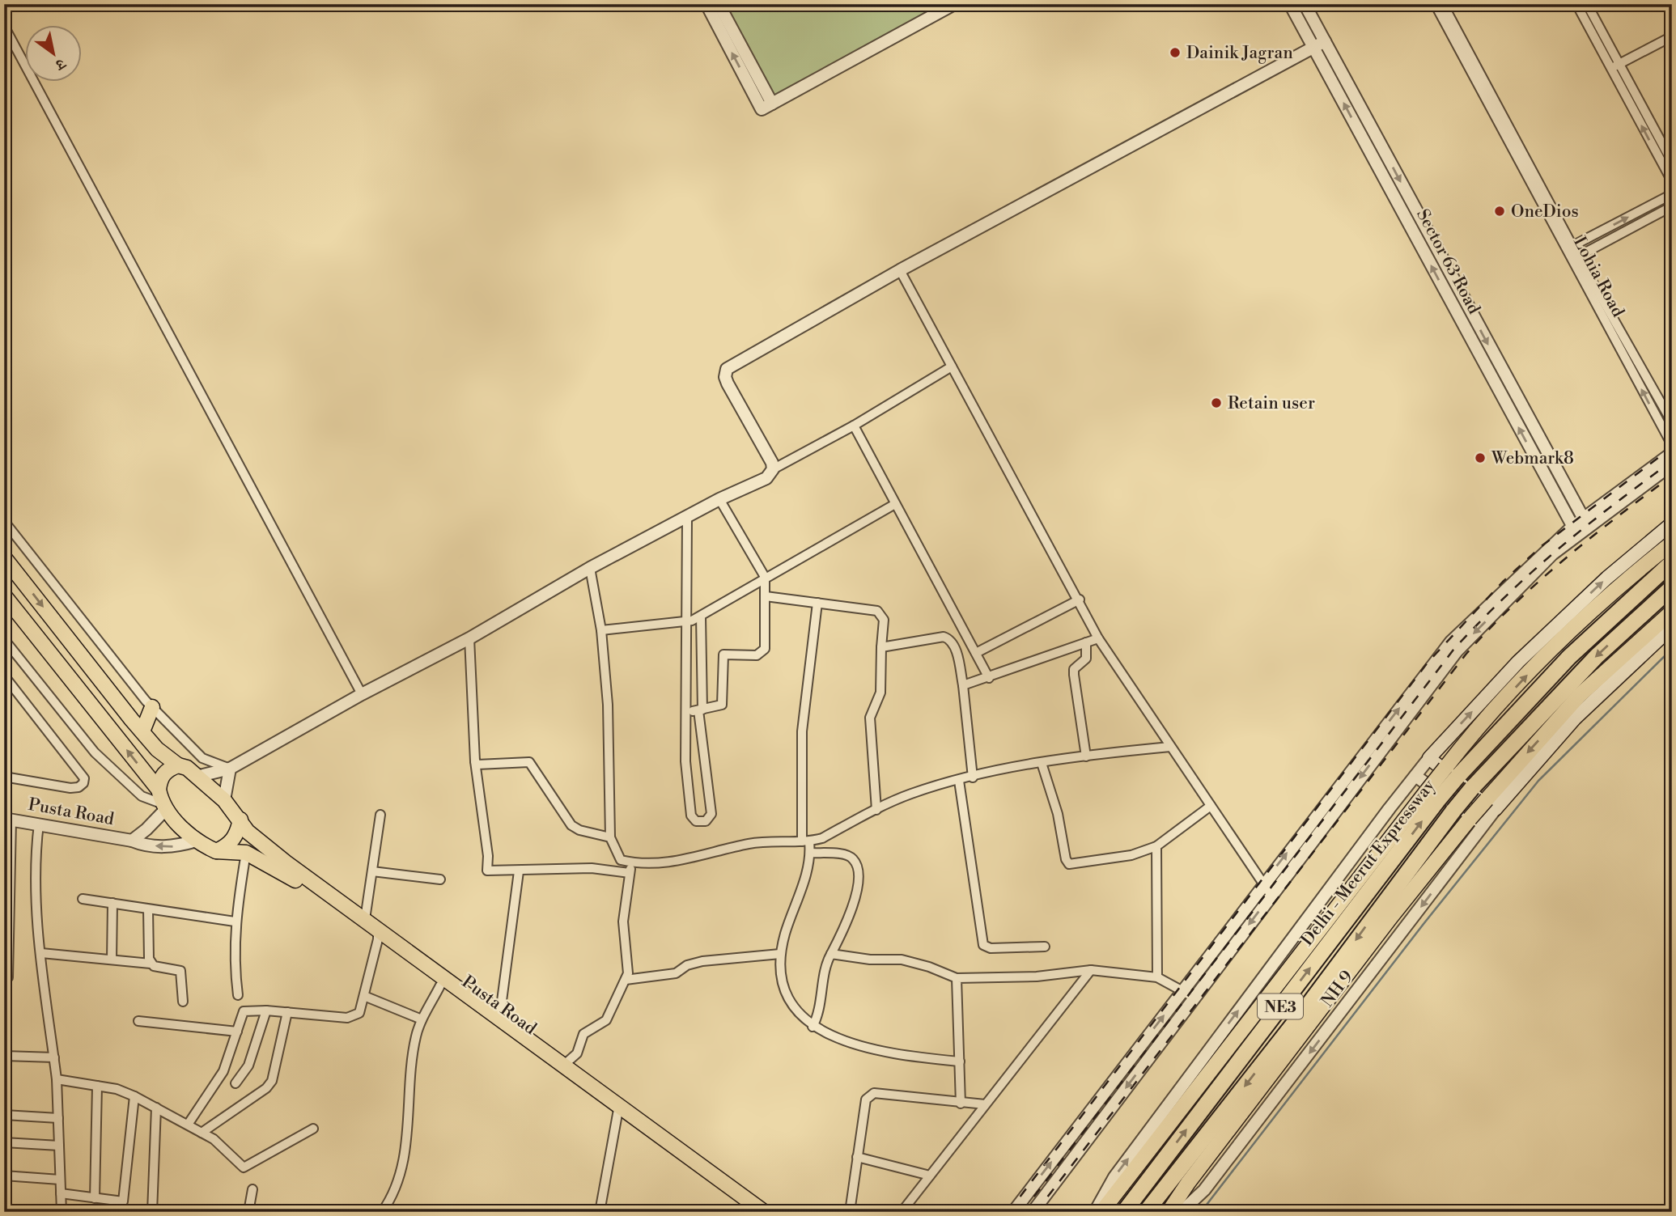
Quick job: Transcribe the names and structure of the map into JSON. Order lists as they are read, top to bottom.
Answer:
{
  "streets": {
    "highway": ["Delhi - Meerut Expressway", "NE3"],
    "main road": ["Pusta Road"],
    "street": ["Sector 63 Road", "Lohia Road", "NH 9"]
  },
  "places": [
    "Dainik Jagran",
    "OneDios",
    "Retain user",
    "Webmark8"
  ],
  "north": "bottom right"
}
